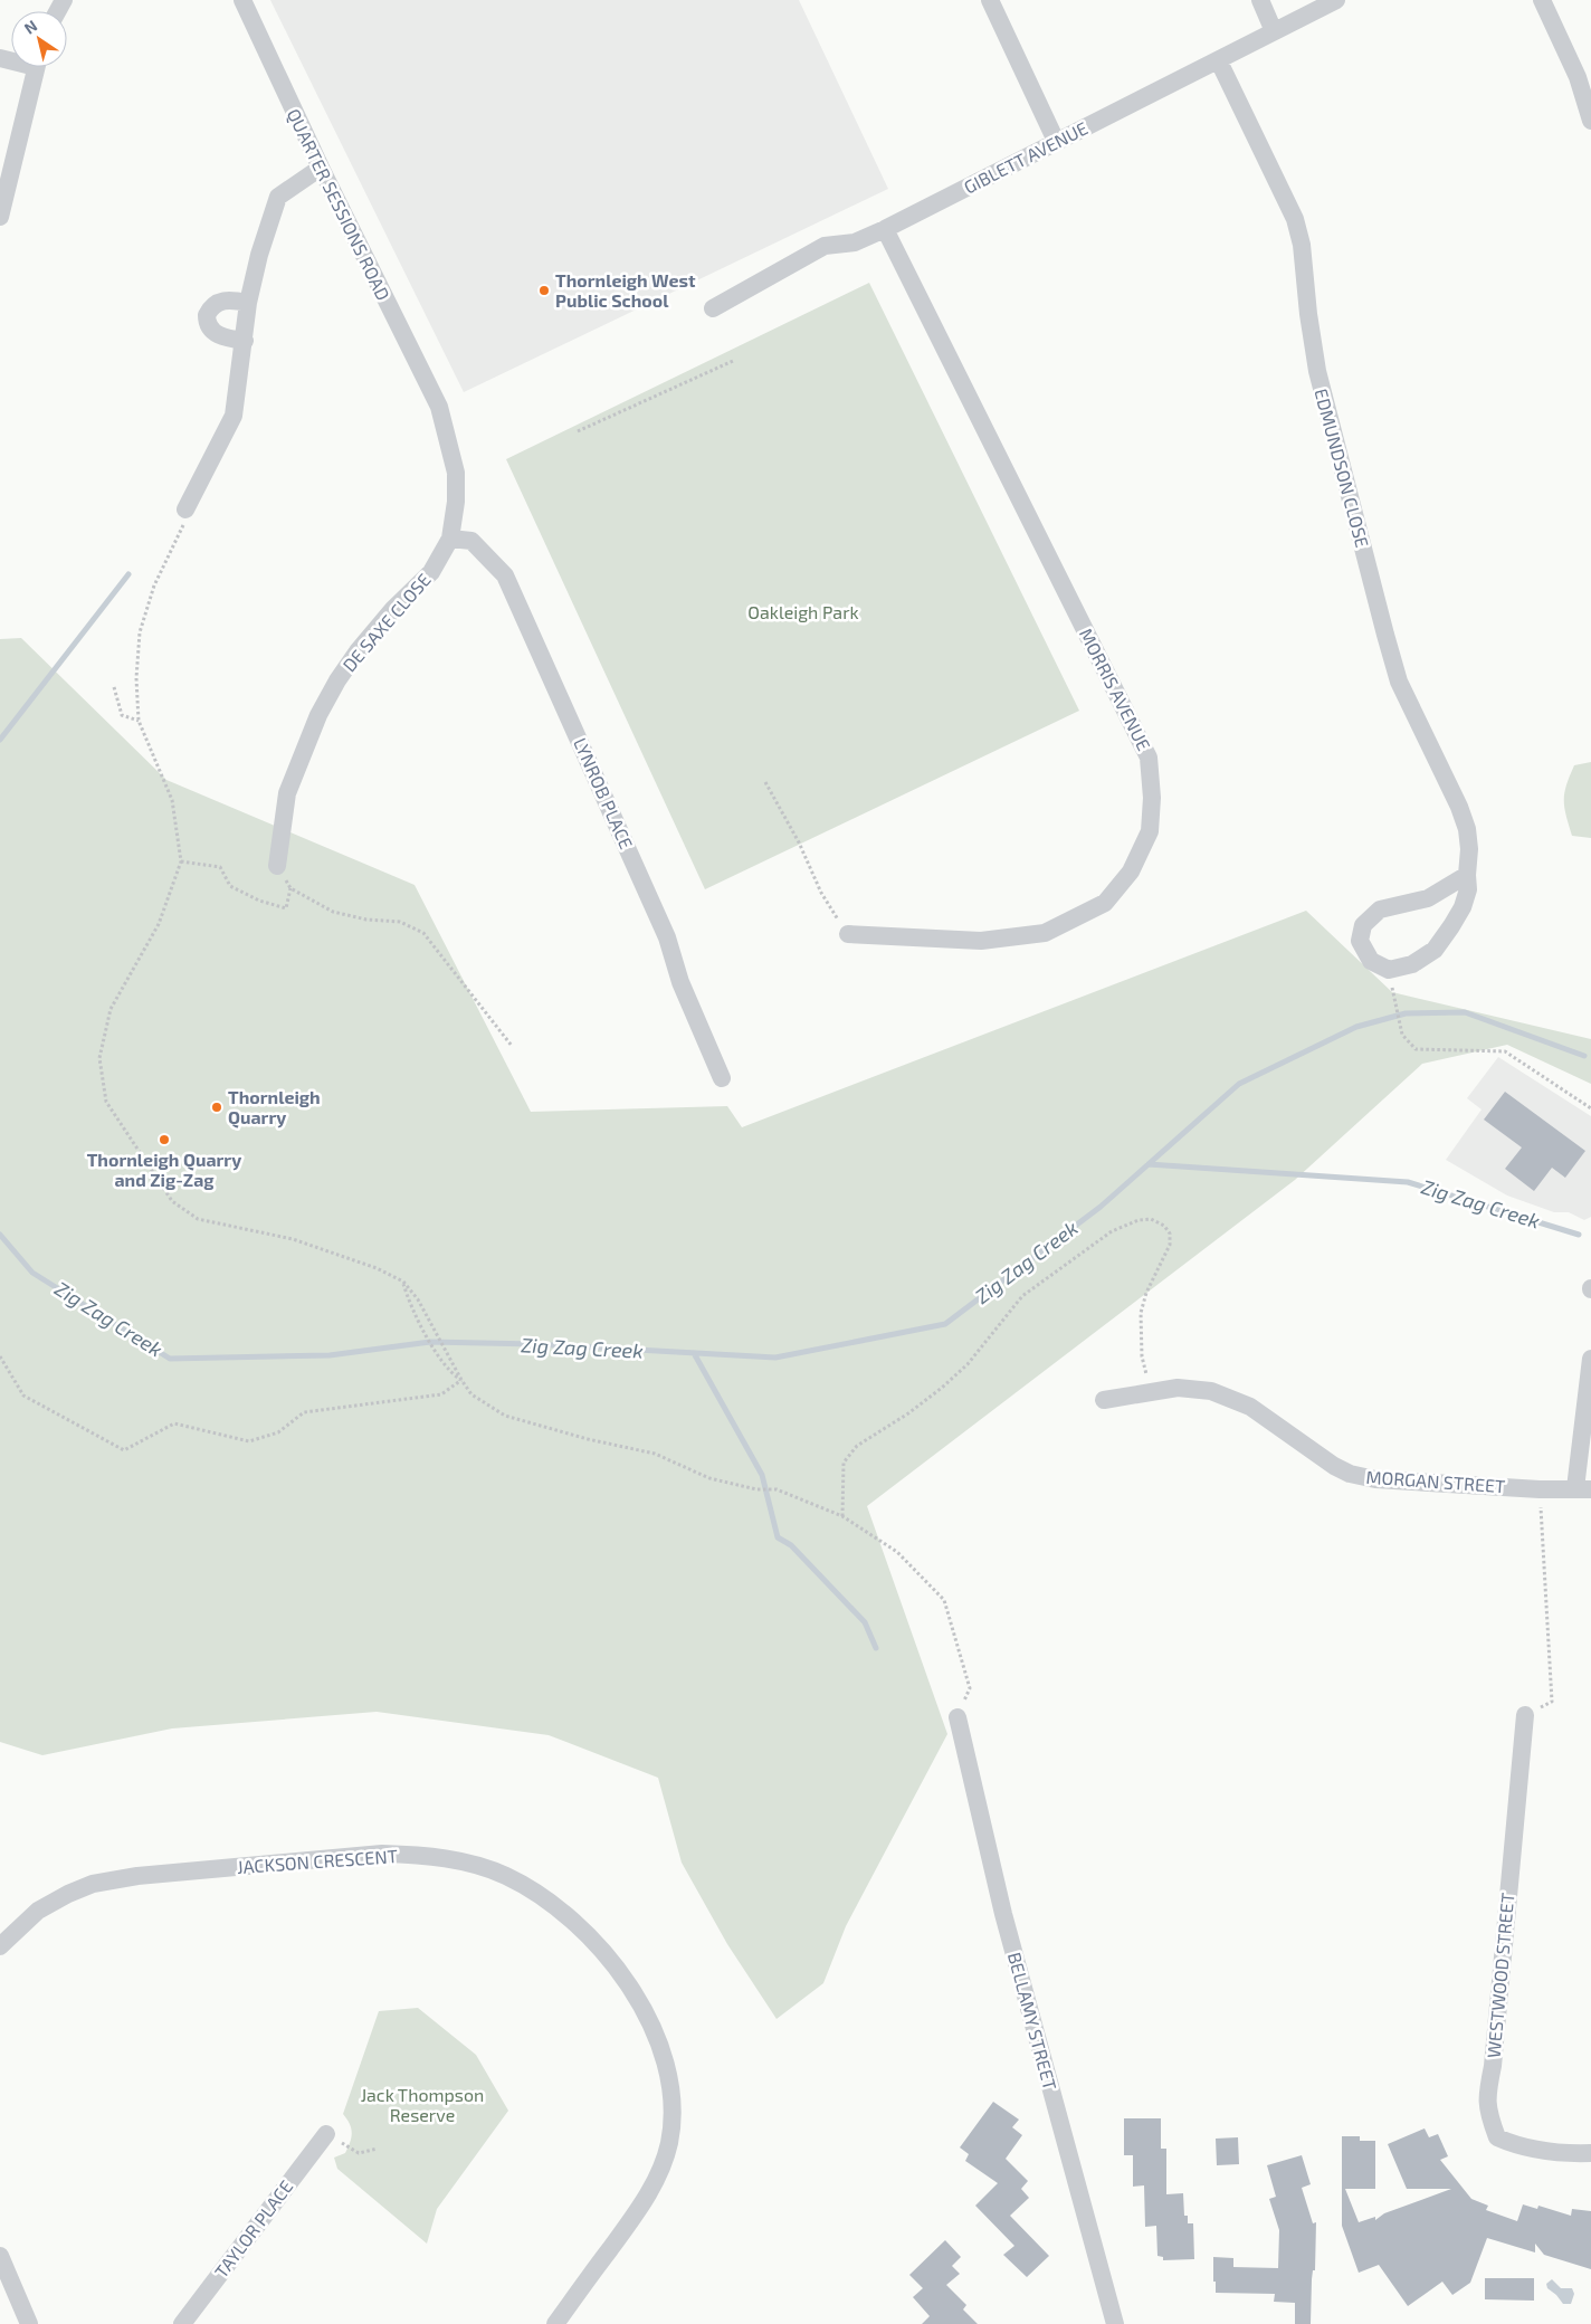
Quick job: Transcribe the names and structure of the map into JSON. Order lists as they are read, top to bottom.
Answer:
{
  "streets": {
    "street": [
      "GIBLETT AVENUE",
      "QUARTER SESSIONS ROAD",
      "EDMUNDSON CLOSE",
      "DE SAXE CLOSE",
      "MORRIS AVENUE",
      "LYNROB PLACE",
      "MORGAN STREET",
      "JACKSON CRESCENT",
      "WESTWOOD STREET",
      "BELLAMY STREET",
      "TAYLOR PLACE"
    ]
  },
  "crossings": [
    ["GIBLETT AVENUE", "EDMUNDSON CLOSE"],
    ["GIBLETT AVENUE", "MORRIS AVENUE"],
    ["QUARTER SESSIONS ROAD", "DE SAXE CLOSE"],
    ["DE SAXE CLOSE", "LYNROB PLACE"]
  ],
  "water": ["Zig Zag Creek"],
  "parks": ["Oakleigh Park", "Jack Thompson Reserve"],
  "places": ["Thornleigh West Public School", "Thornleigh Quarry", "Thornleigh Quarry and Zig-Zag"],
  "north": "top left"
}
